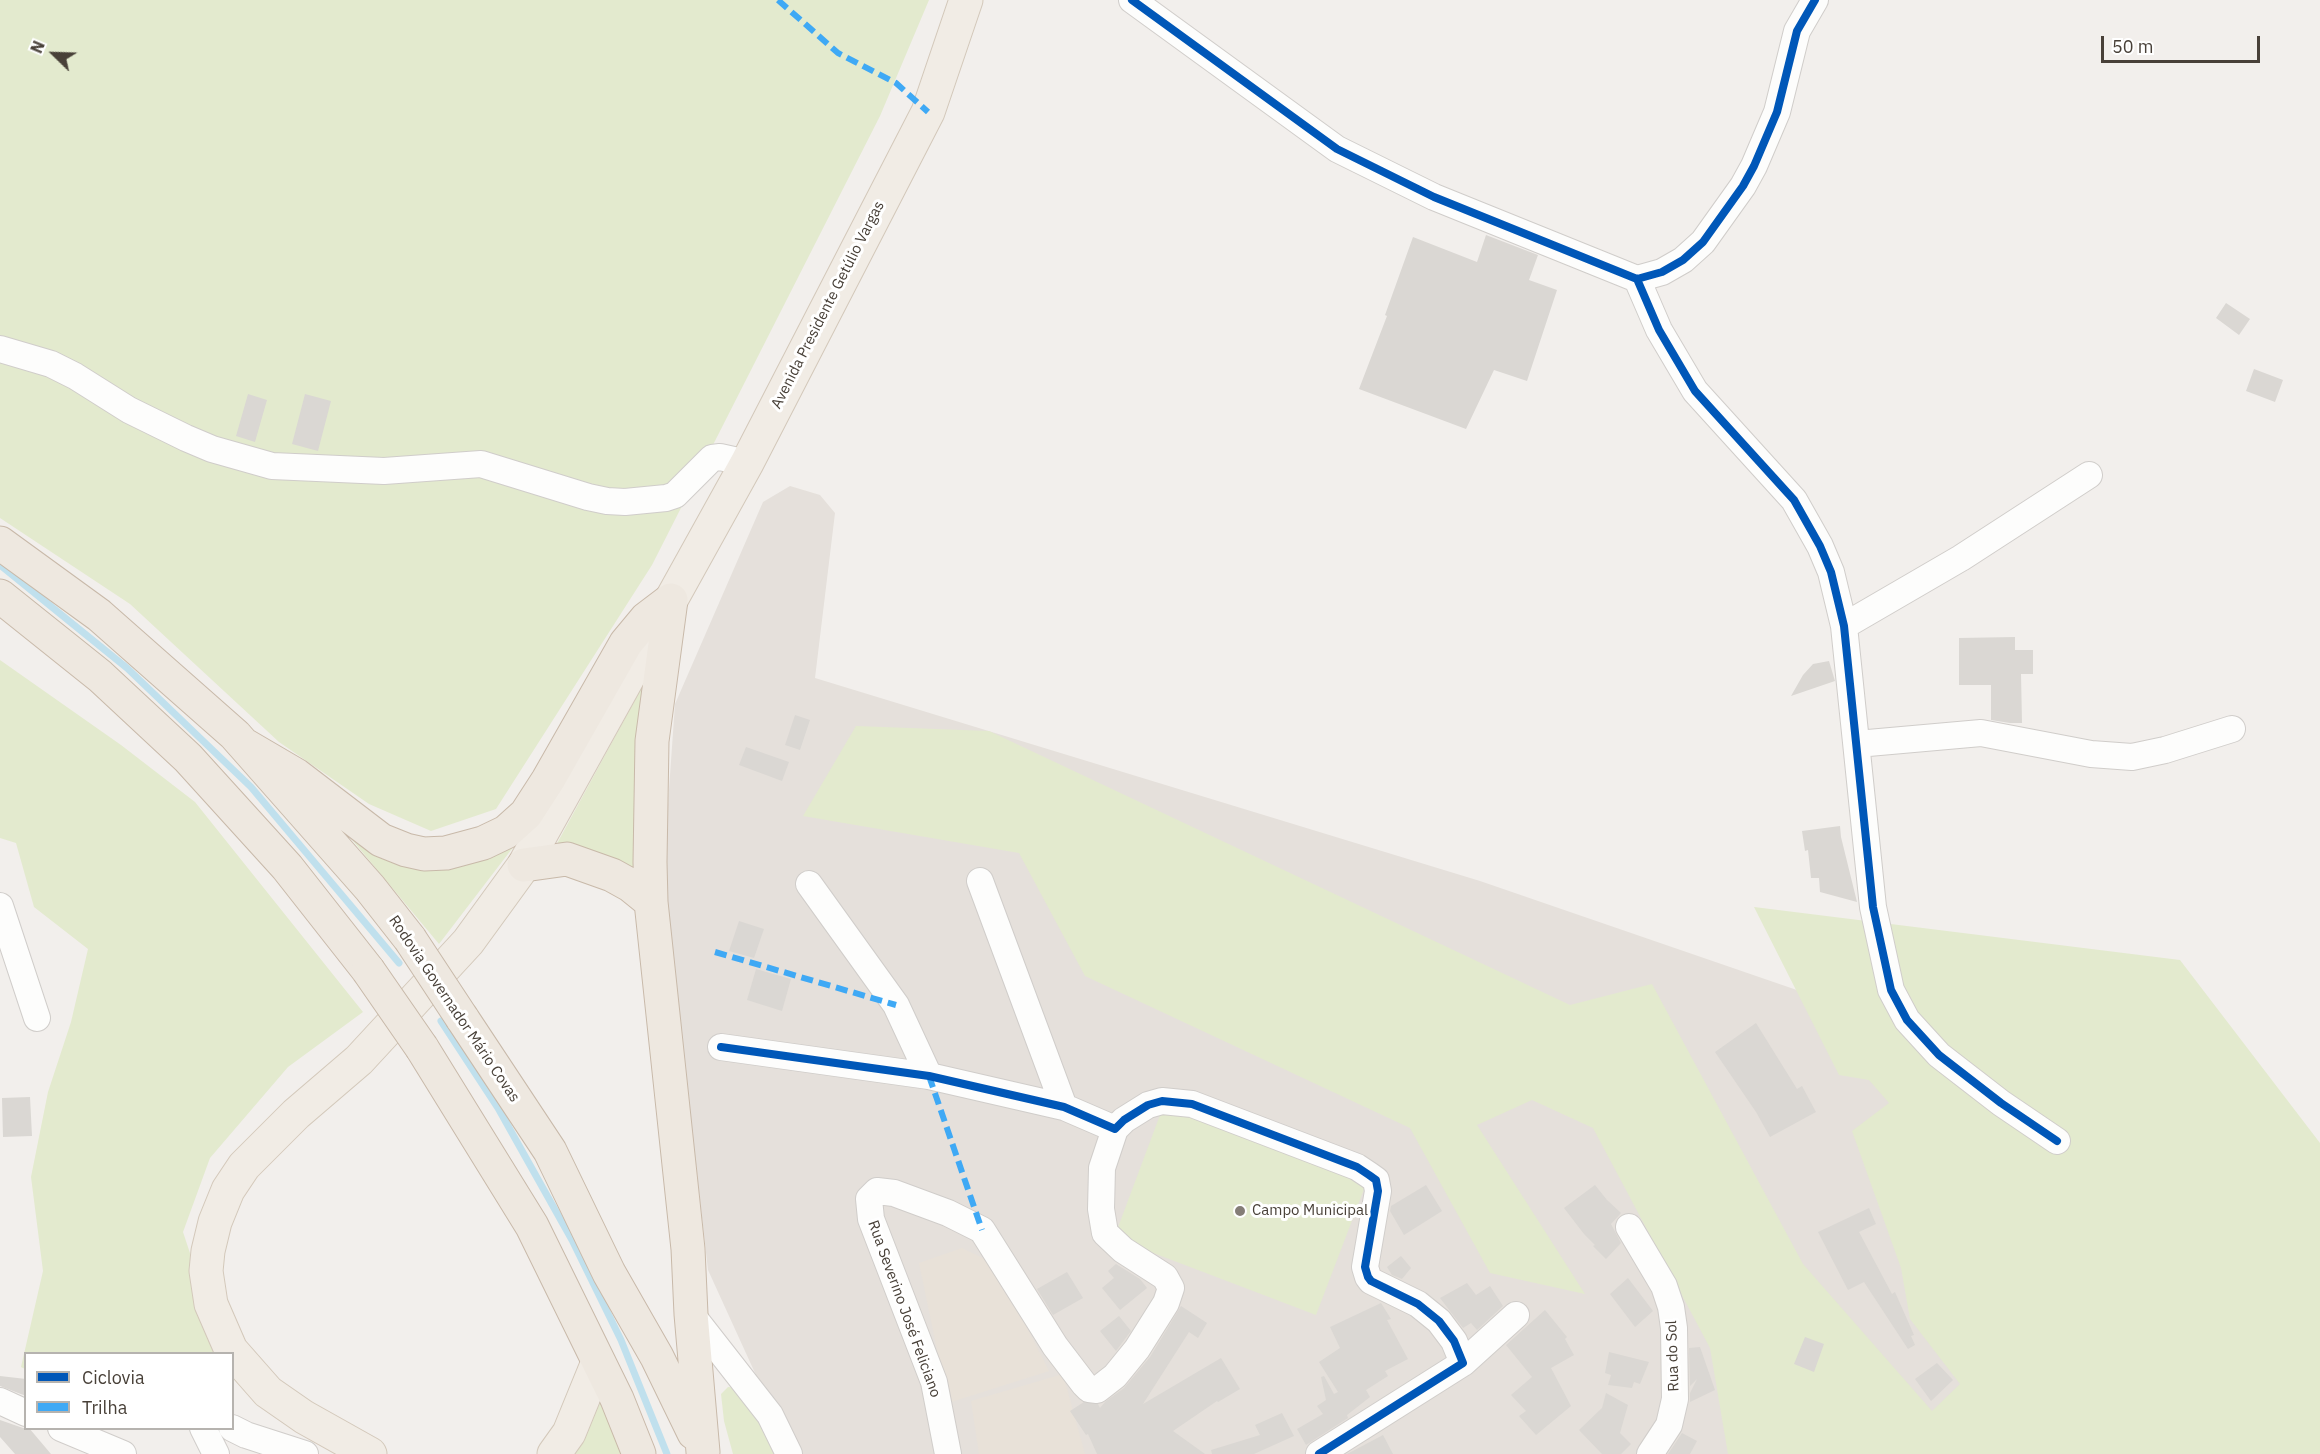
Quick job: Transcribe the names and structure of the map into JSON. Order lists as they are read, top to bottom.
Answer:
{
  "streets": {
    "highway": ["Rodovia Governador Mário Covas"],
    "main road": ["Avenida Presidente Getúlio Vargas"],
    "street": ["Rua Severino José Feliciano", "Rua do Sol"]
  },
  "places": ["Campo Municipal"],
  "legend": ["Ciclovia", "Trilha"],
  "scale_bar": "50 m",
  "north": "top left"
}
